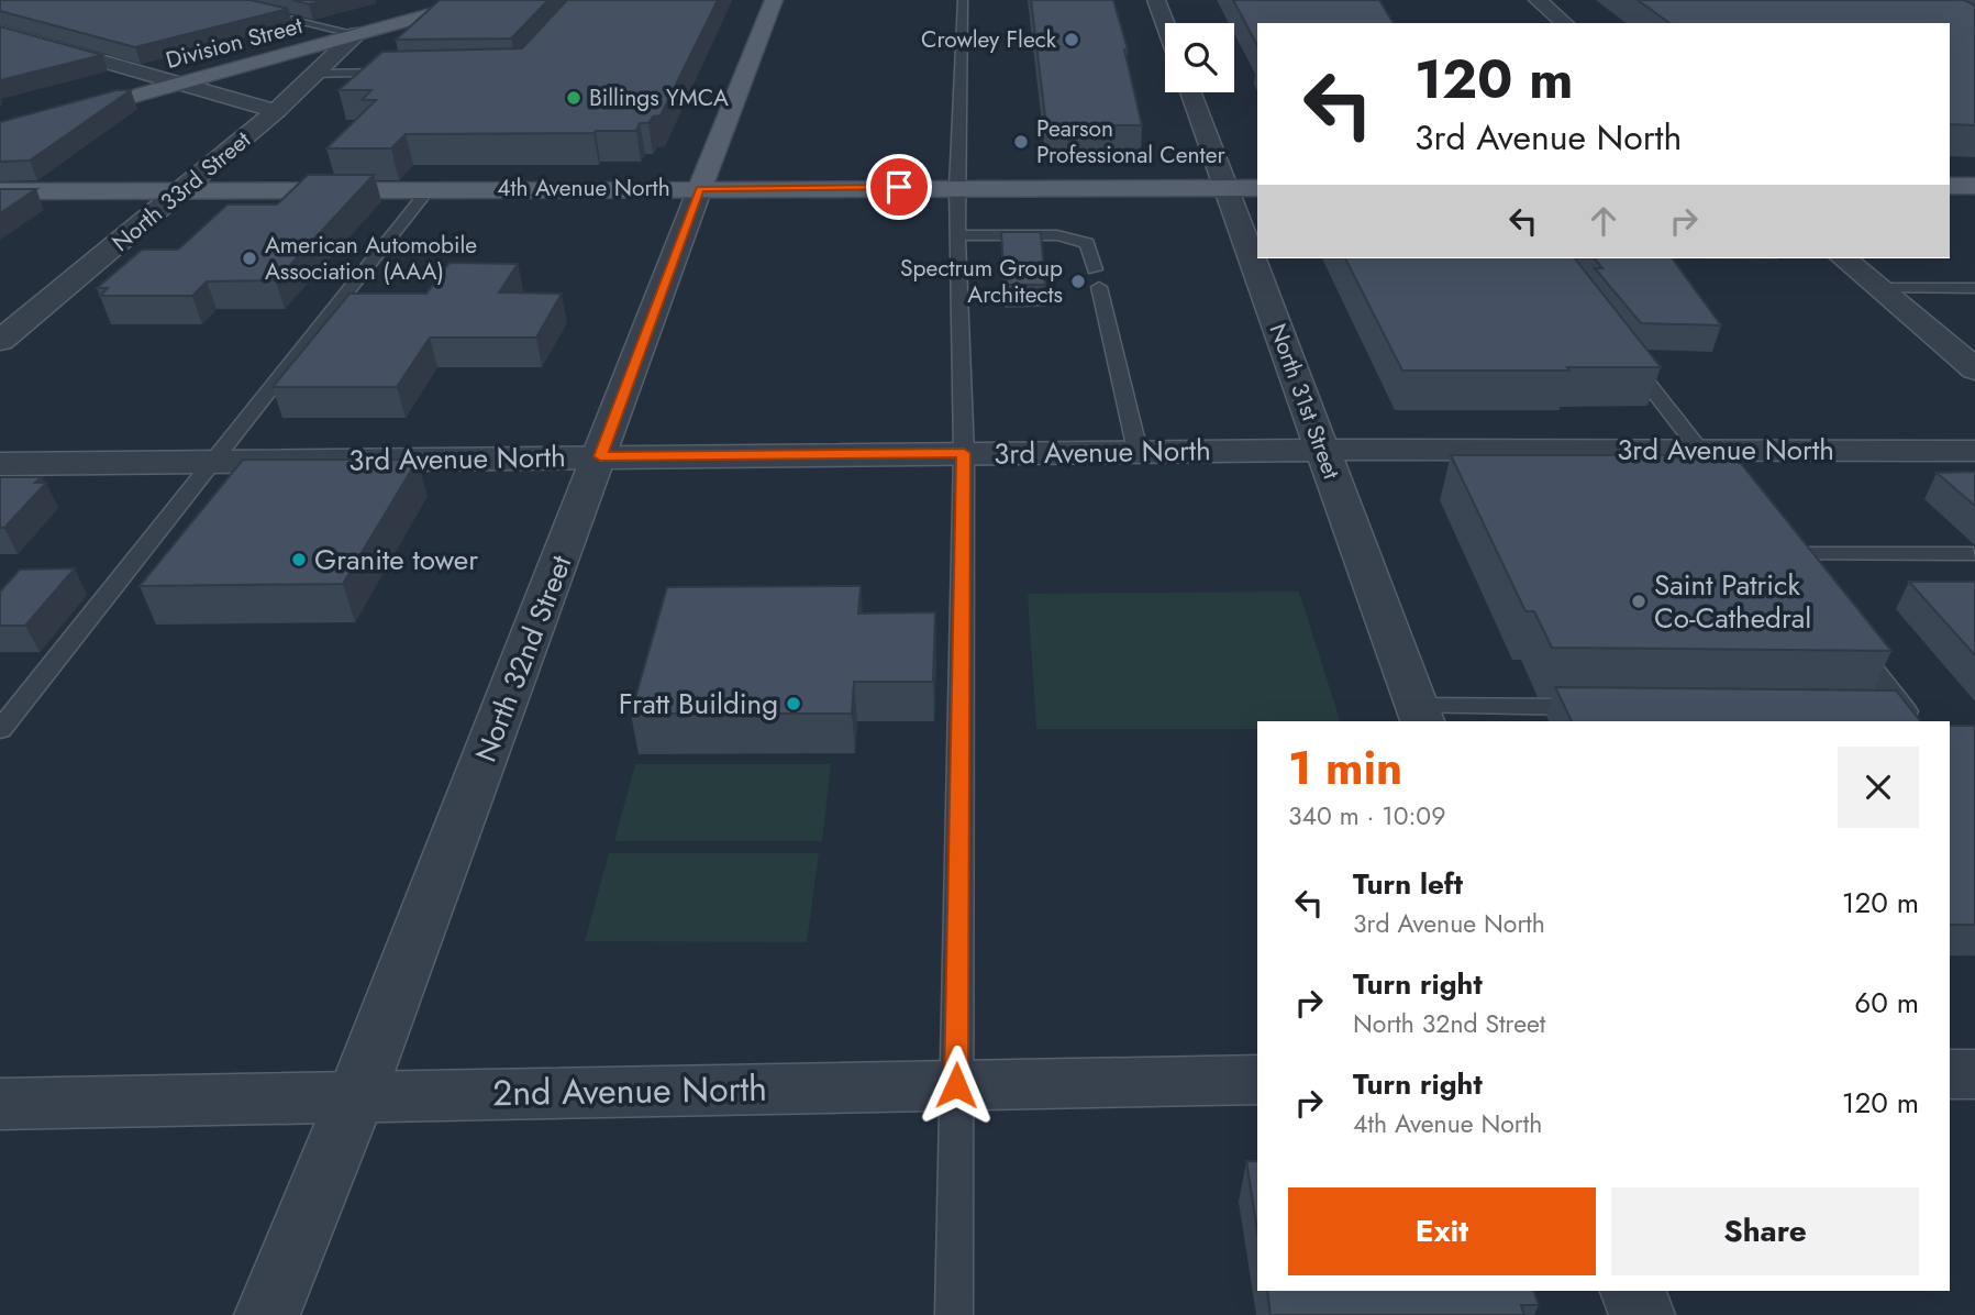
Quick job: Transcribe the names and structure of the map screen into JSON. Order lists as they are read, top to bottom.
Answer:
{
  "streets": {
    "main road": ["Division Street", "4th Avenue North", "North 32nd Street"],
    "street": [
      "North 33rd Street",
      "North 31st Street",
      "3rd Avenue North",
      "2nd Avenue North"
    ]
  },
  "crossings": [
    ["Division Street", "North 33rd Street"],
    ["4th Avenue North", "North 33rd Street"],
    ["4th Avenue North", "North 31st Street"],
    ["4th Avenue North", "North 32nd Street"],
    ["North 31st Street", "3rd Avenue North"],
    ["3rd Avenue North", "North 32nd Street"],
    ["North 32nd Street", "2nd Avenue North"]
  ],
  "places": [
    "Crowley Fleck",
    "Billings YMCA",
    "Pearson Professional Center",
    "American Automobile Association (AAA)",
    "Spectrum Group Architects",
    "Granite tower",
    "Saint Patrick Co-Cathedral",
    "Fratt Building"
  ],
  "page": {
    "turn": ["120 m", "3rd Avenue North"],
    "heading": ["1 min", "340 m · 10:09"],
    "list": [
      {
        "name": "Turn left",
        "note": "3rd Avenue North",
        "value": "120 m"
      },
      {
        "name": "Turn right",
        "note": "North 32nd Street",
        "value": "60 m"
      },
      {
        "name": "Turn right",
        "note": "4th Avenue North",
        "value": "120 m"
      }
    ],
    "buttons": ["Exit", "Share"]
  }
}
